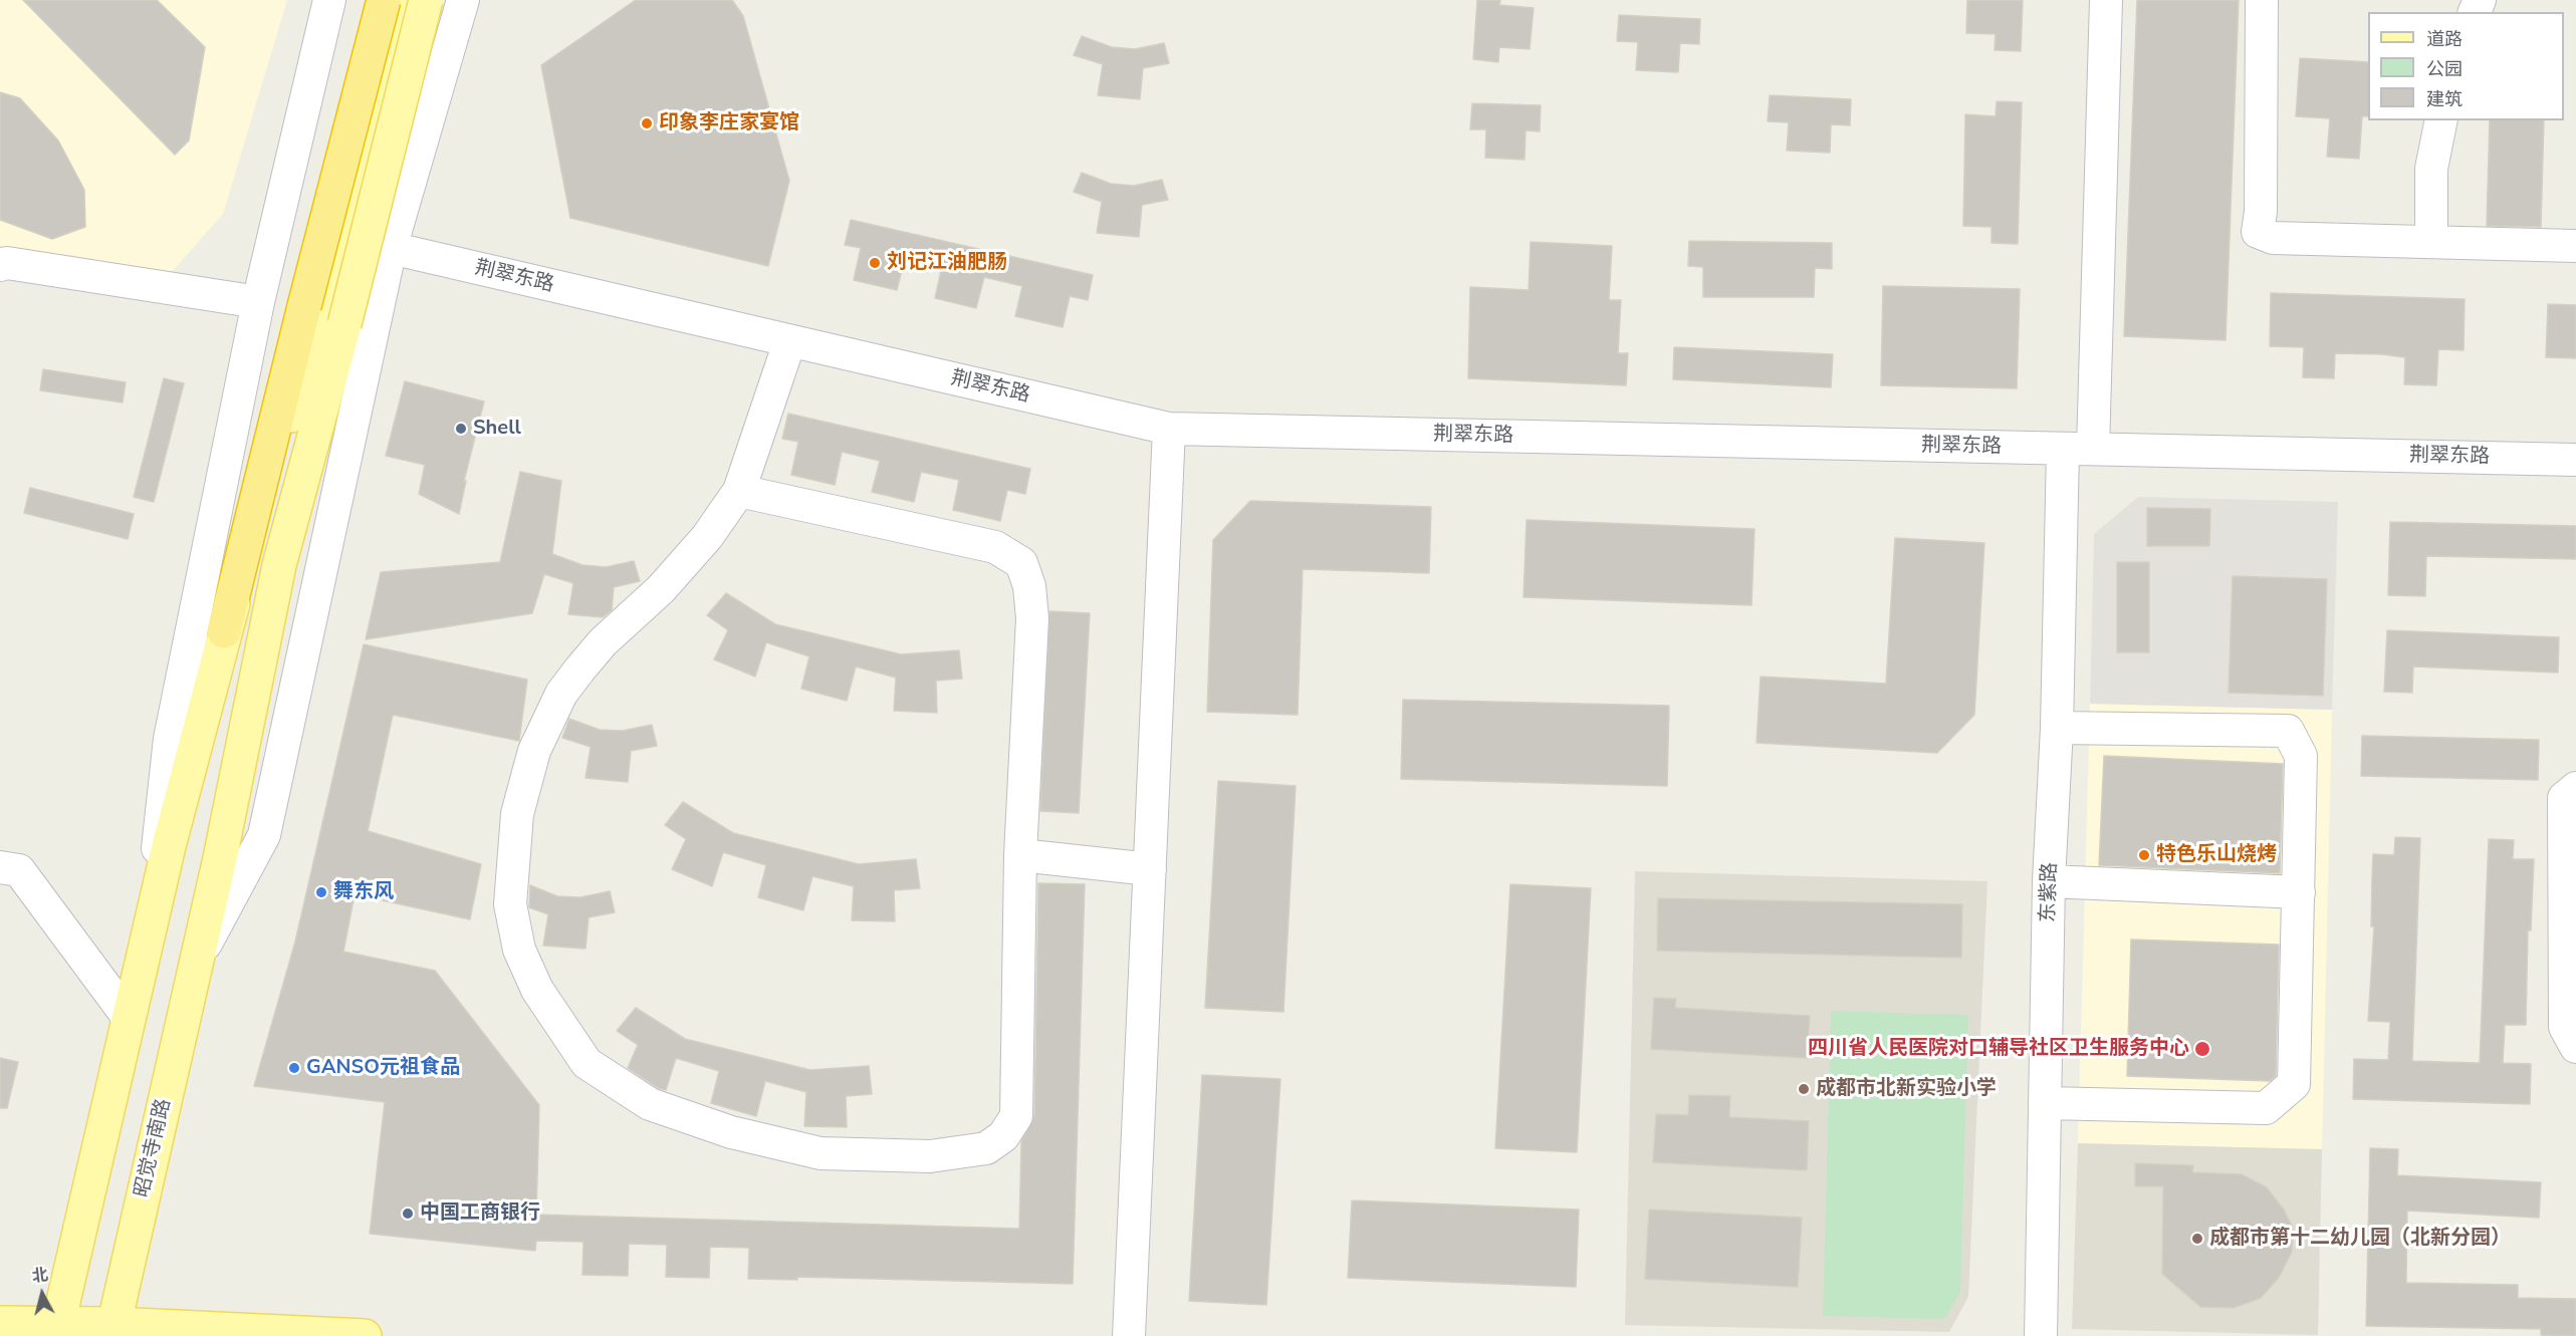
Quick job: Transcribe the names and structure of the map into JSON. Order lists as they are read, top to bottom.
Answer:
{
  "streets": {
    "main road": ["昭觉寺南路"],
    "street": ["荆翠东路", "东紫路"]
  },
  "crossings": [
    ["荆翠东路", "东紫路"]
  ],
  "places": [
    "印象李庄家宴馆",
    "刘记江油肥肠",
    "Shell",
    "特色乐山烧烤",
    "舞东风",
    "四川省人民医院对口辅导社区卫生服务中心",
    "GANSO元祖食品",
    "成都市北新实验小学",
    "中国工商银行",
    "成都市第十二幼儿园（北新分园）"
  ],
  "legend": ["道路", "公园", "建筑"],
  "north": "top"
}
